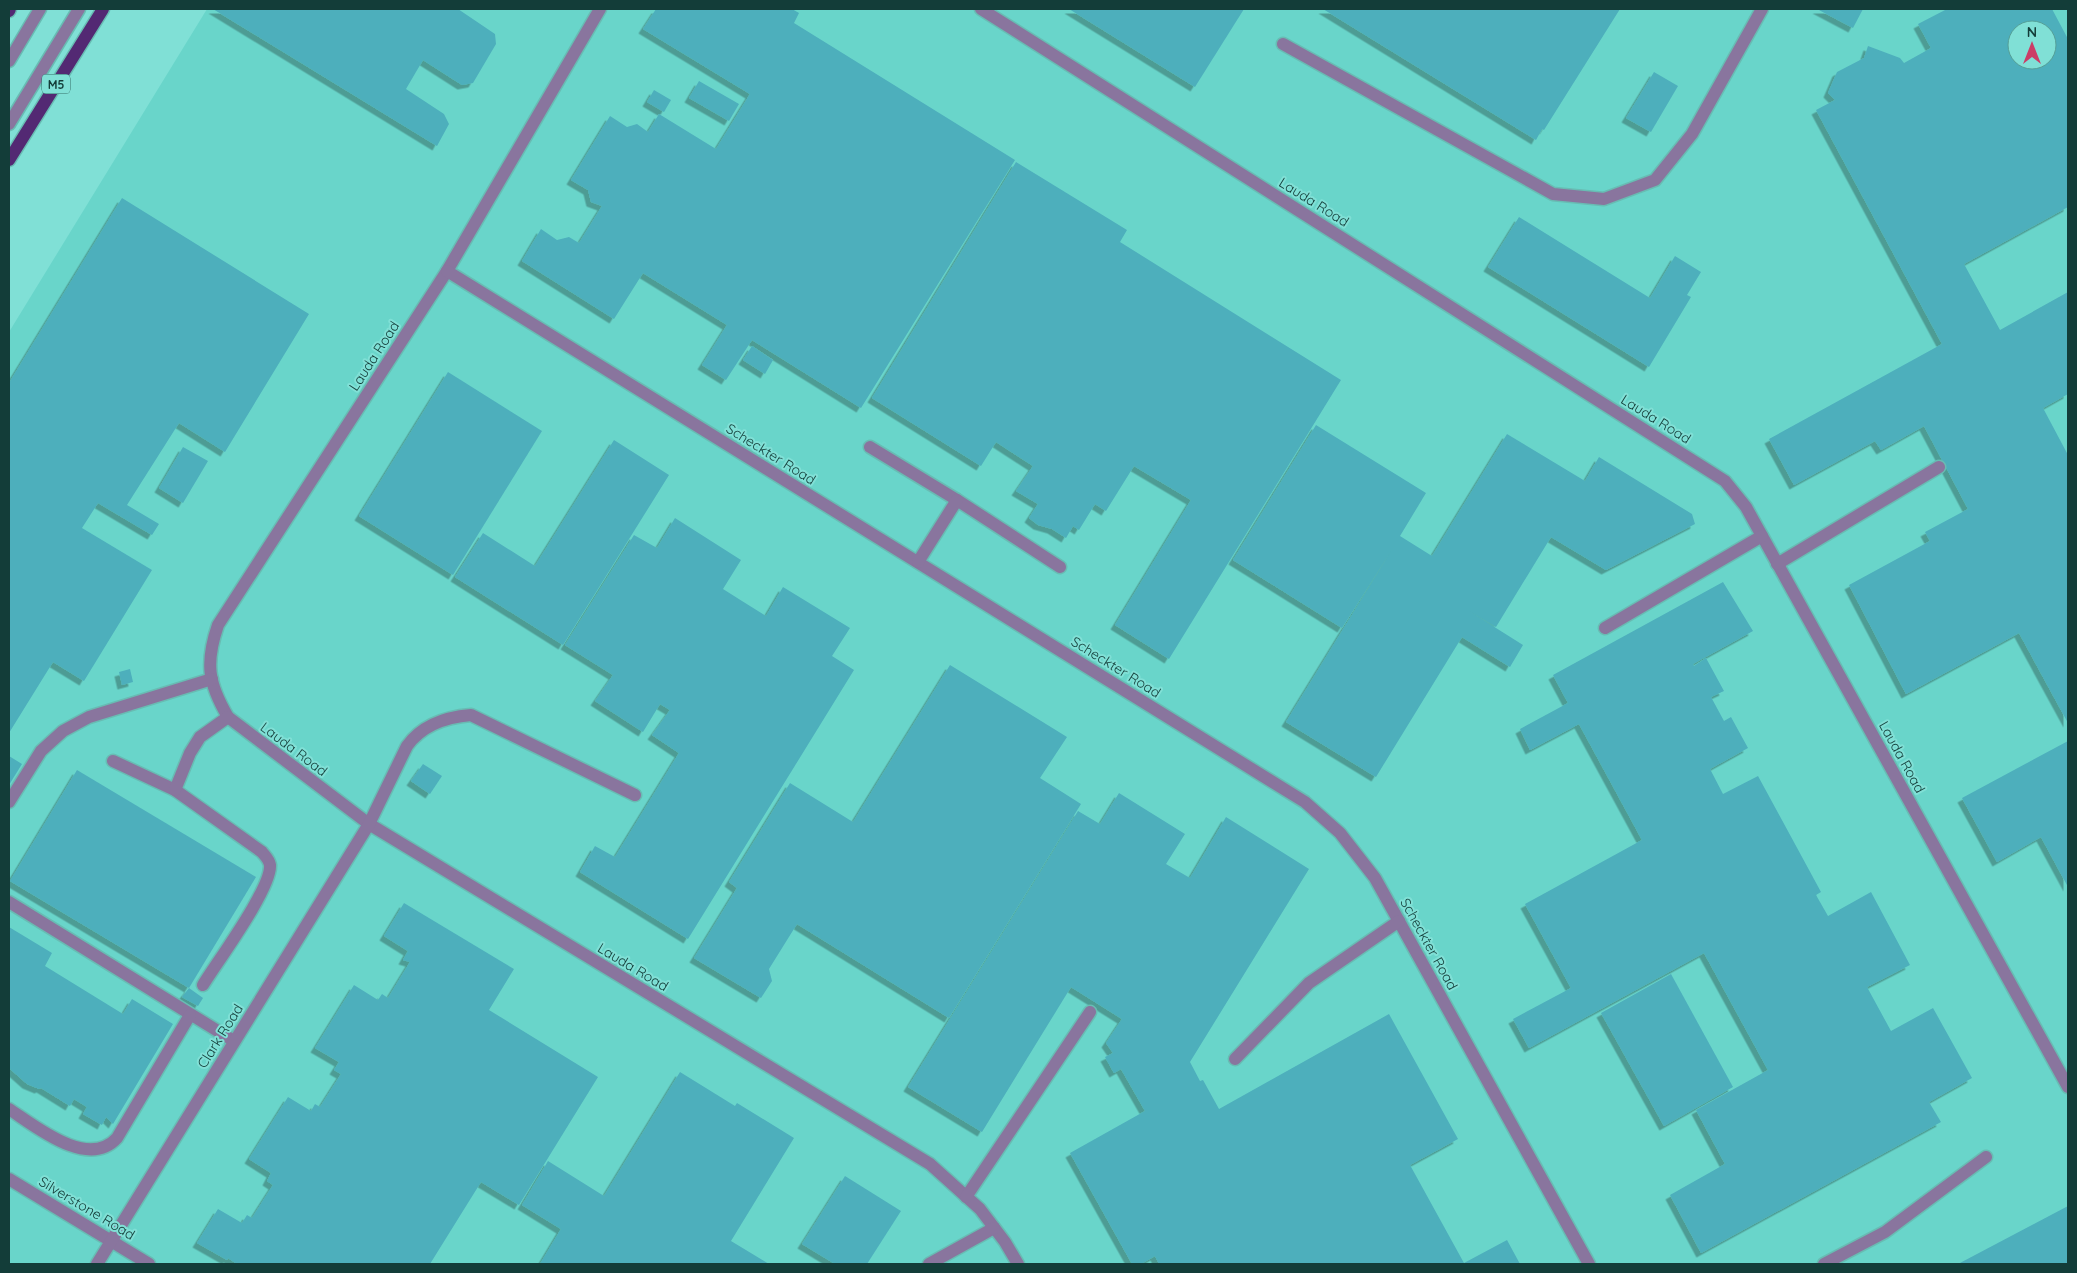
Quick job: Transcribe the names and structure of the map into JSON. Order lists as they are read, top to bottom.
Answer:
{
  "streets": {
    "main road": ["M5"],
    "street": [
      "Lauda Road",
      "Scheckter Road",
      "Clark Road",
      "Silverstone Road"
    ]
  },
  "crossings": [
    ["Lauda Road", "Scheckter Road"],
    ["Lauda Road", "Clark Road"],
    ["Clark Road", "Silverstone Road"]
  ],
  "north": "top"
}
